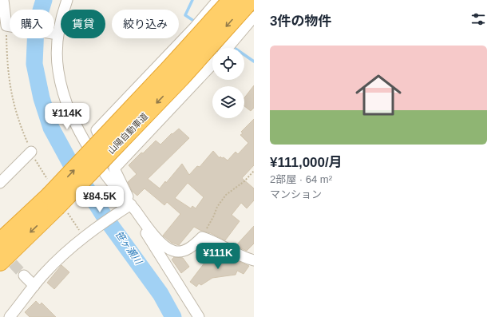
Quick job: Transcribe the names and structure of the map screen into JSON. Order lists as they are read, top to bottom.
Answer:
{
  "streets": {
    "highway": ["山陽自動車道"]
  },
  "water": ["笹ヶ瀬川"],
  "page": {
    "heading": "3件の物件",
    "chip": ["購入", "賃貸", "絞り込み"],
    "list": [
      {
        "name": "¥111,000/月",
        "note": "2部屋 · 64 m² · マンション"
      }
    ],
    "price": ["¥114K", "¥84.5K", "¥111K"]
  }
}
